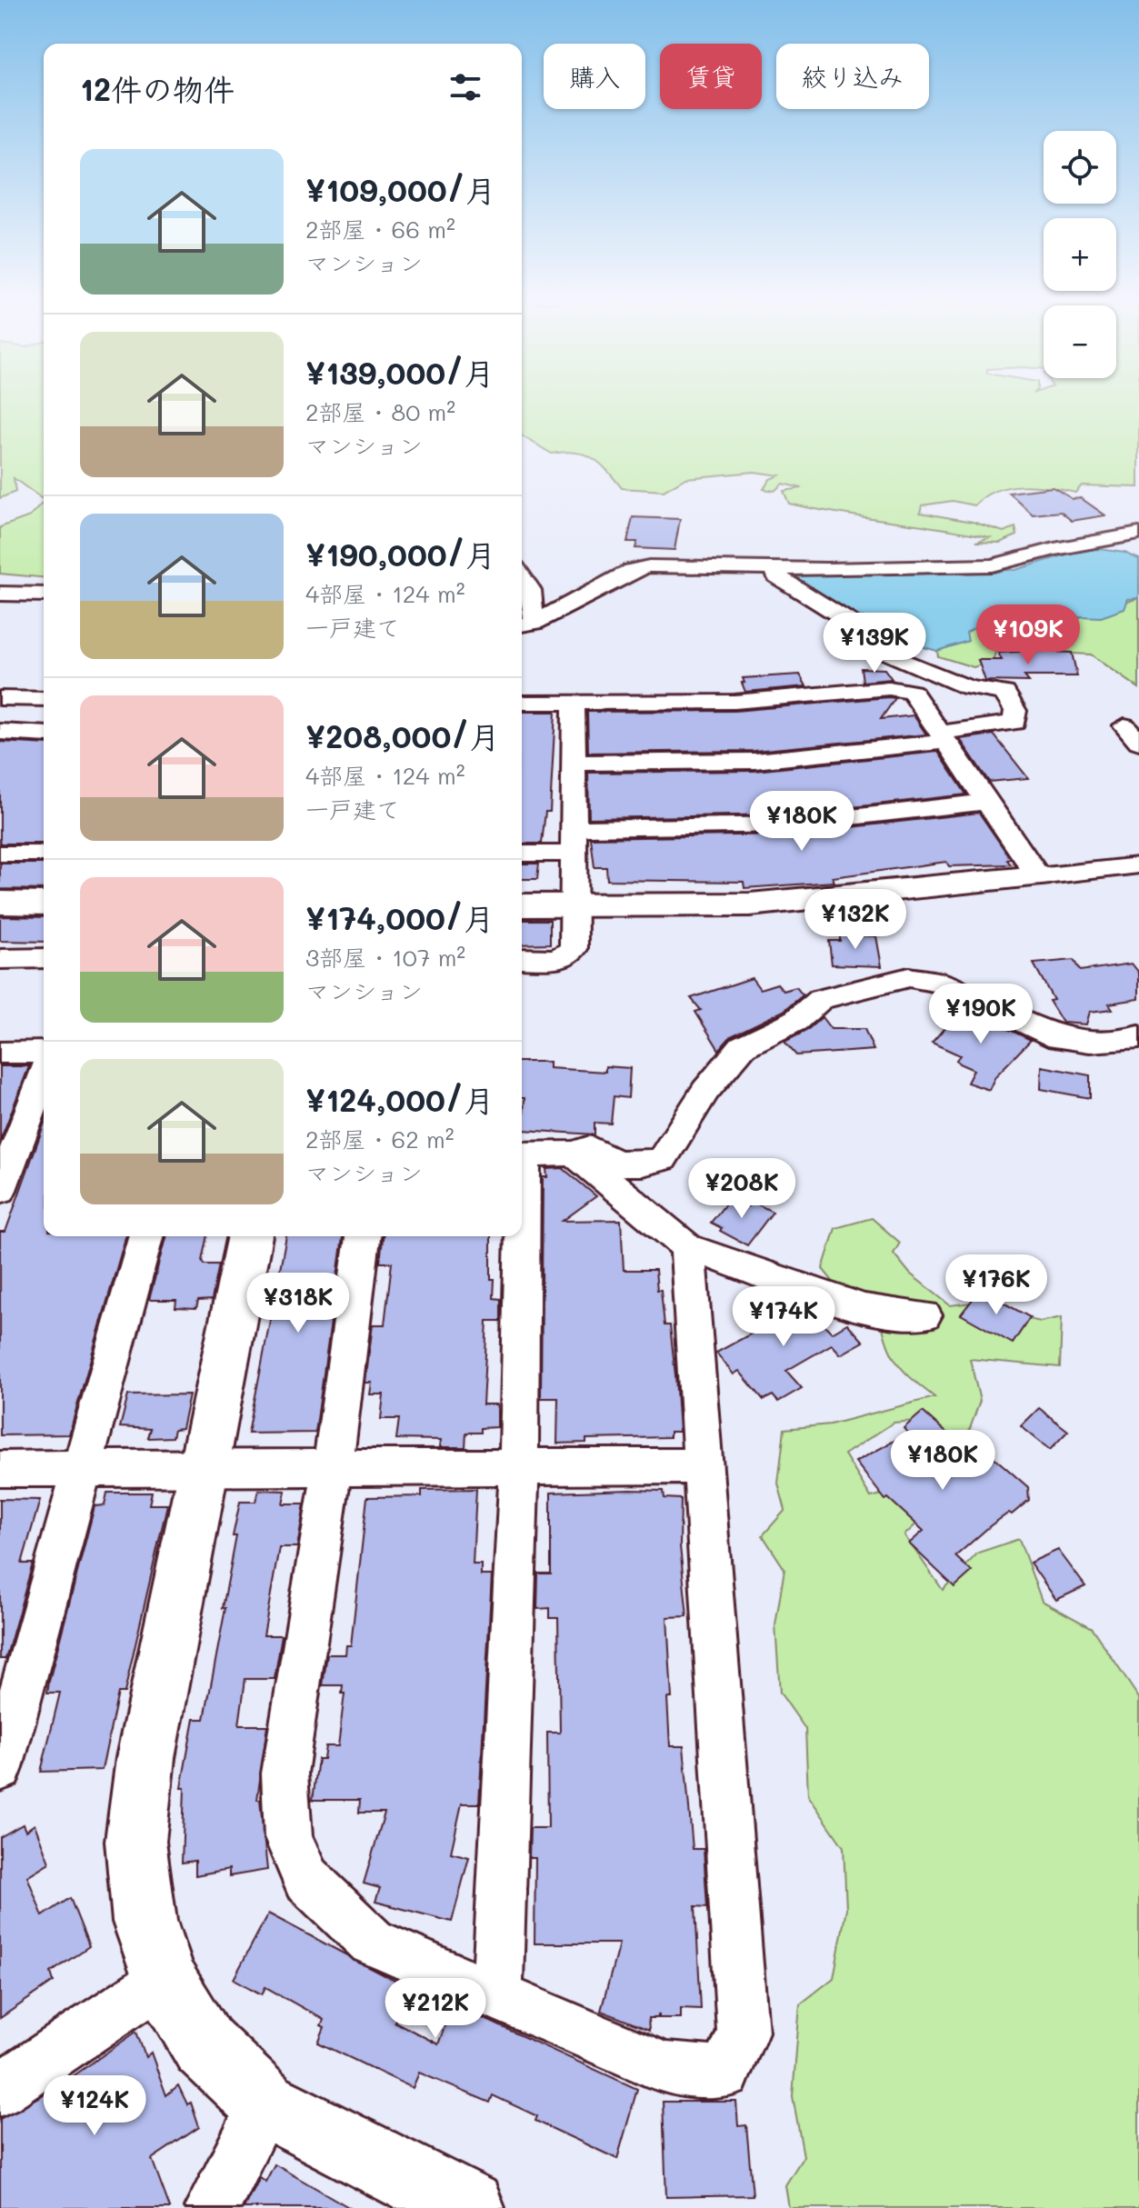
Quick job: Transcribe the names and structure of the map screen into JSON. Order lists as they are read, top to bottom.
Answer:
{
  "page": {
    "chip": ["購入", "賃貸", "絞り込み"],
    "heading": "12件の物件",
    "map_buttons": ["+", "−"],
    "list": [
      {
        "name": "¥109,000/月",
        "note": "2部屋 · 66 m² · マンション"
      },
      {
        "name": "¥139,000/月",
        "note": "2部屋 · 80 m² · マンション"
      },
      {
        "name": "¥190,000/月",
        "note": "4部屋 · 124 m² · 一戸建て"
      },
      {
        "name": "¥208,000/月",
        "note": "4部屋 · 124 m² · 一戸建て"
      },
      {
        "name": "¥174,000/月",
        "note": "3部屋 · 107 m² · マンション"
      },
      {
        "name": "¥124,000/月",
        "note": "2部屋 · 62 m² · マンション"
      }
    ],
    "price": [
      "¥109K",
      "¥139K",
      "¥180K",
      "¥132K",
      "¥190K",
      "¥208K",
      "¥176K",
      "¥318K",
      "¥174K",
      "¥180K",
      "¥212K",
      "¥124K"
    ]
  }
}
